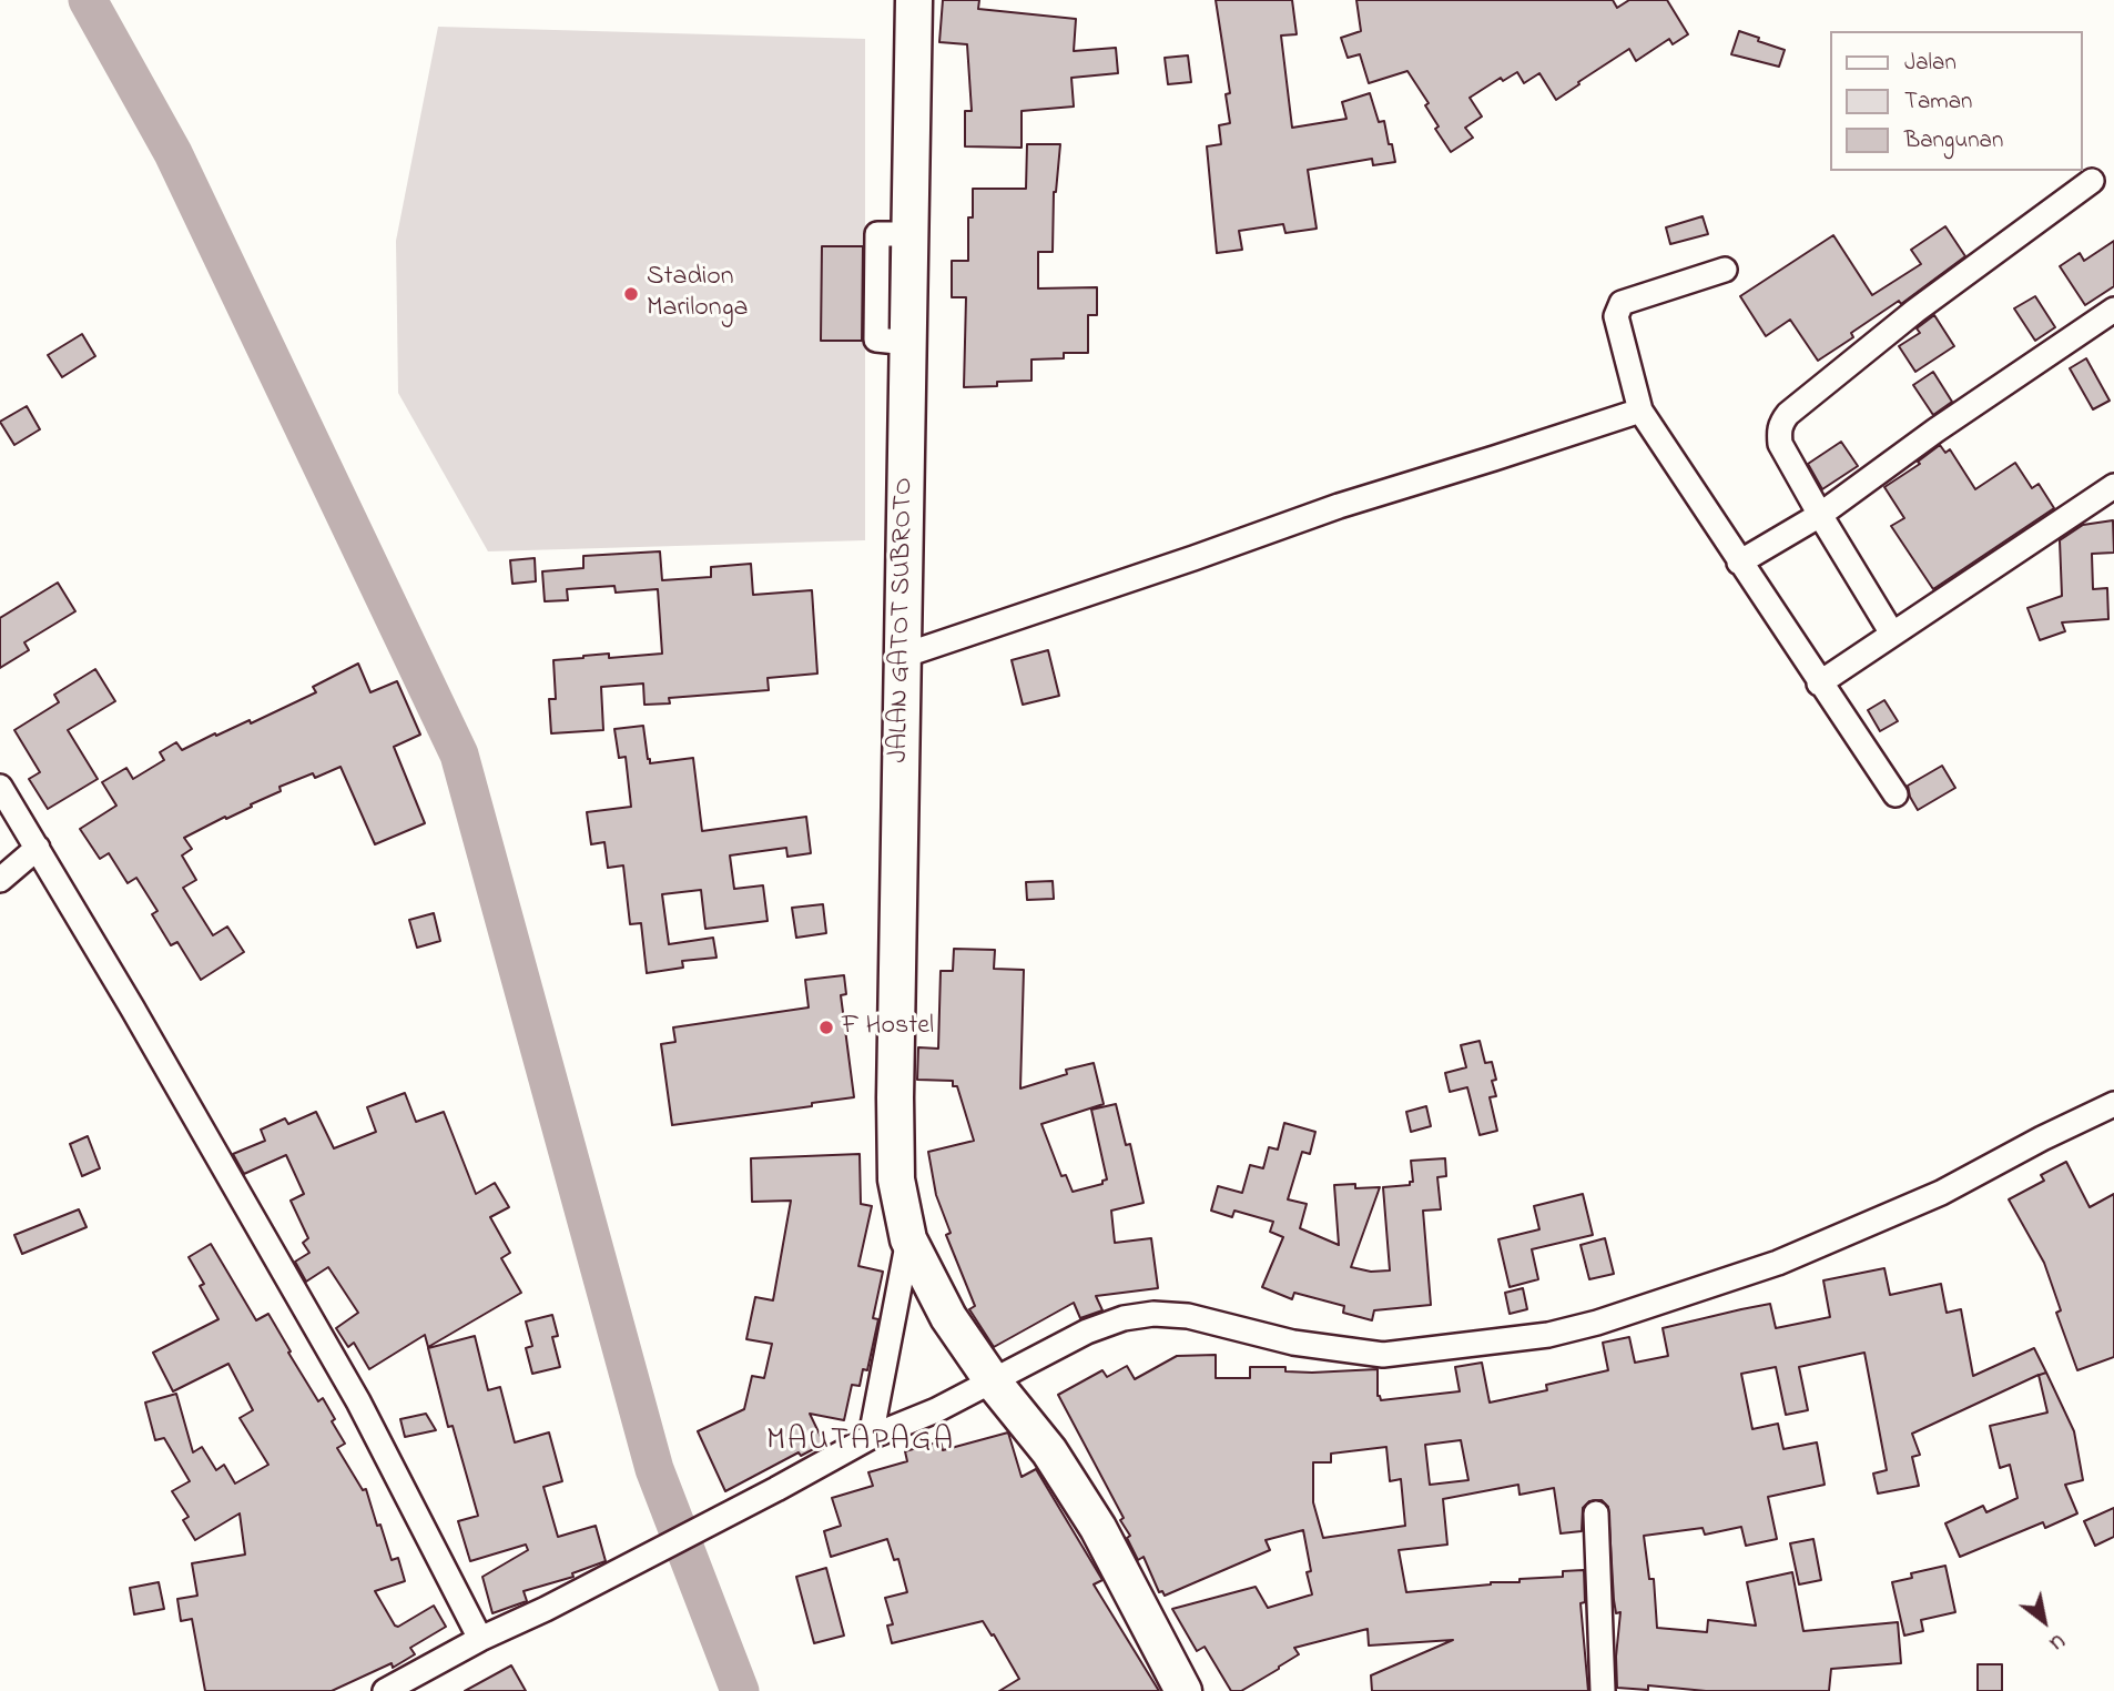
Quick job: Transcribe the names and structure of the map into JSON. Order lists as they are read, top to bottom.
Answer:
{
  "streets": {
    "highway": ["JALAN GATOT SUBROTO"]
  },
  "districts": ["MAUTAPAGA"],
  "places": ["Stadion Marilonga", "F Hostel"],
  "legend": ["Jalan", "Taman", "Bangunan"],
  "north": "bottom right"
}
